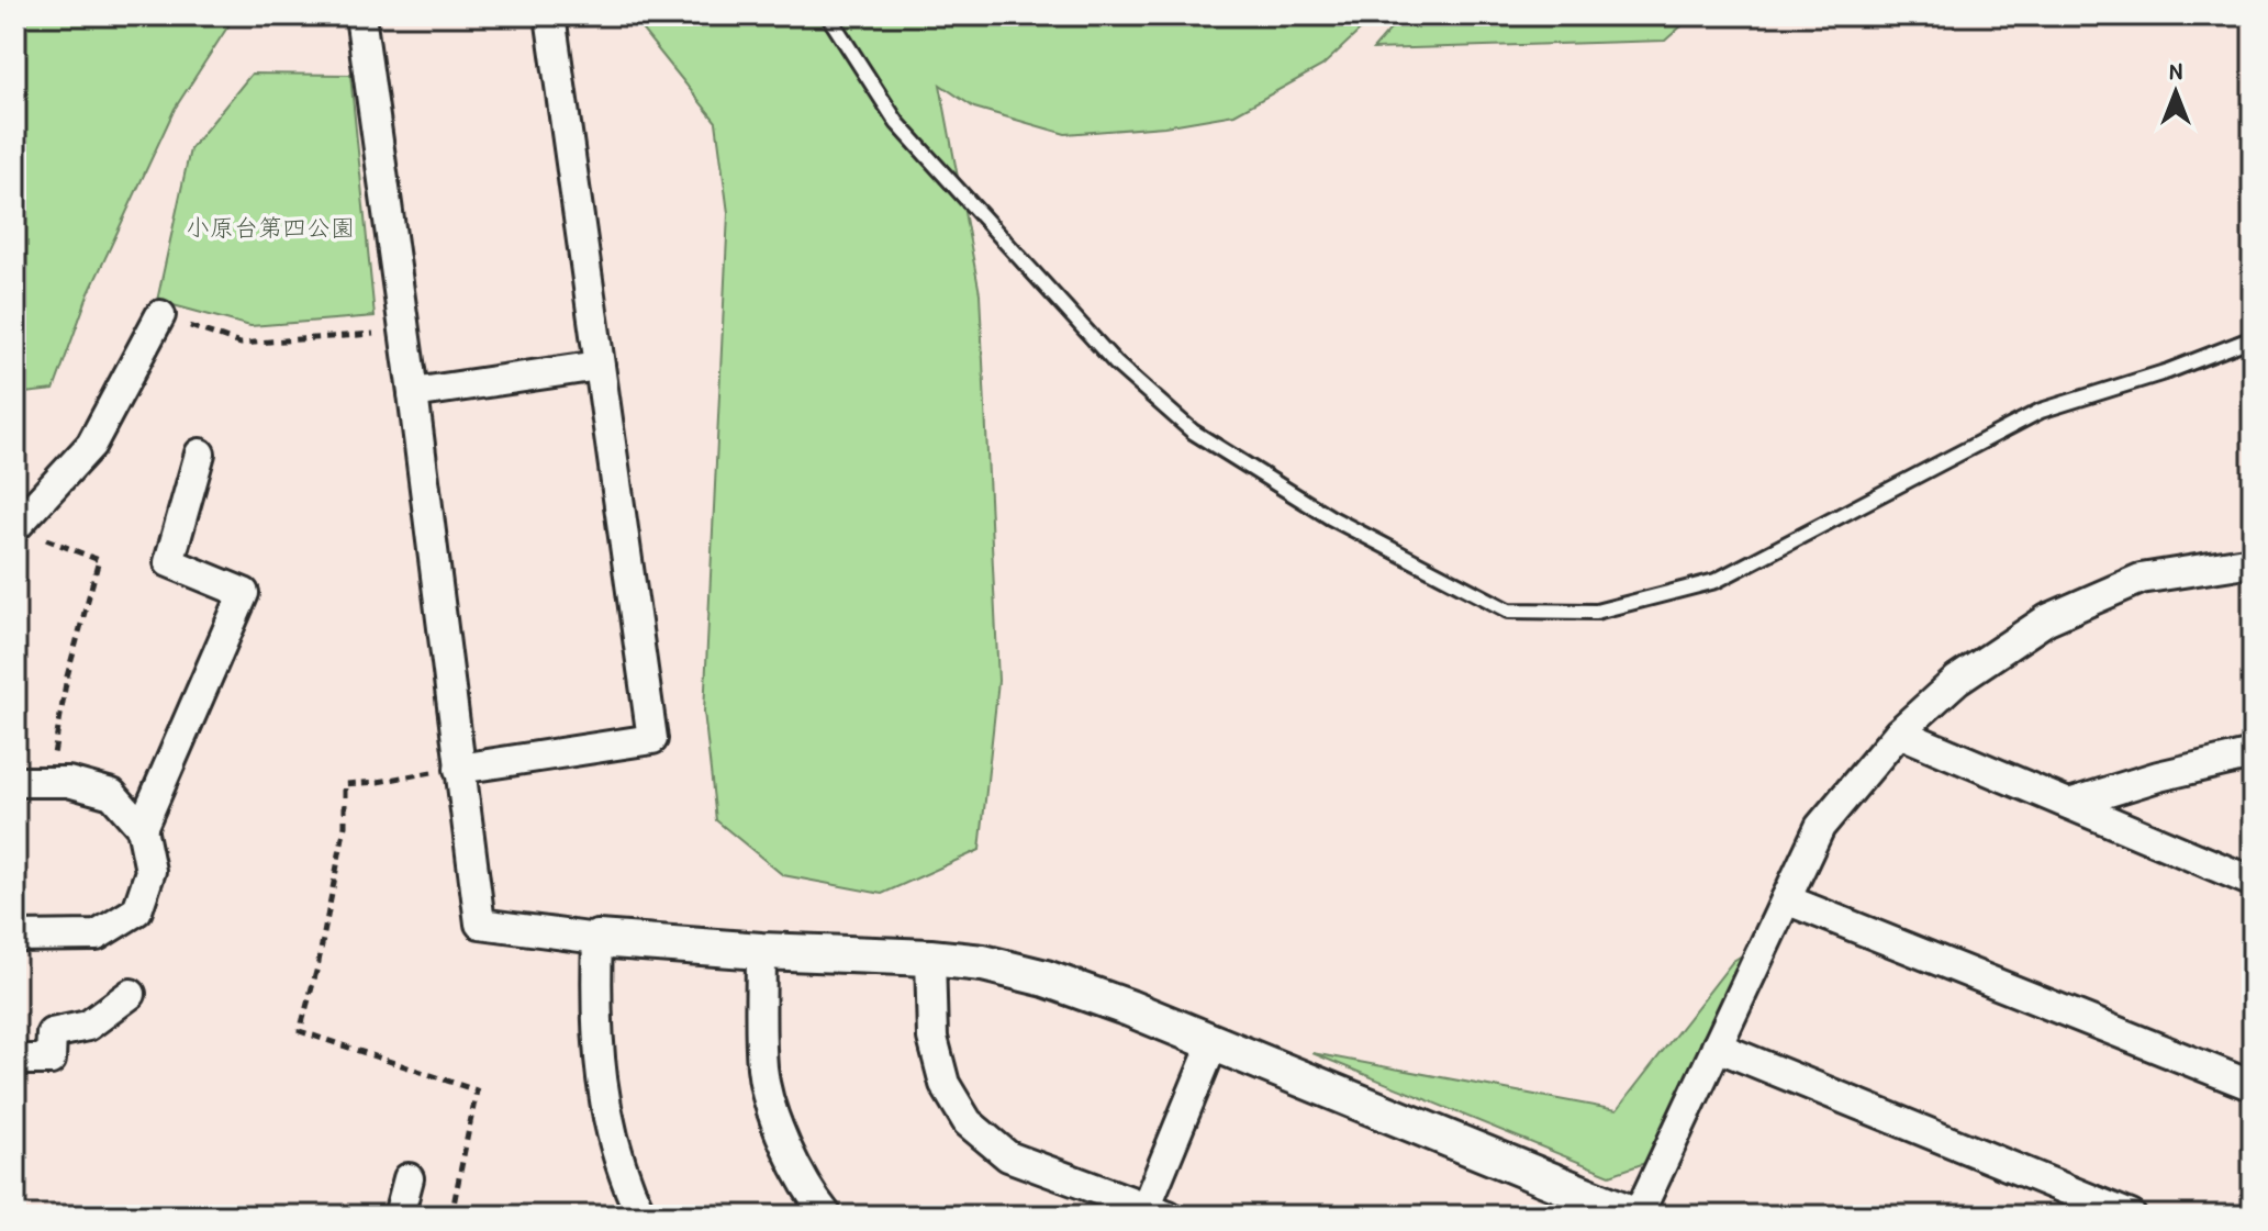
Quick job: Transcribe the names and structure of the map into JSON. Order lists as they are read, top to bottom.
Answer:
{
  "parks": ["小原台第四公園"],
  "north": "top"
}
